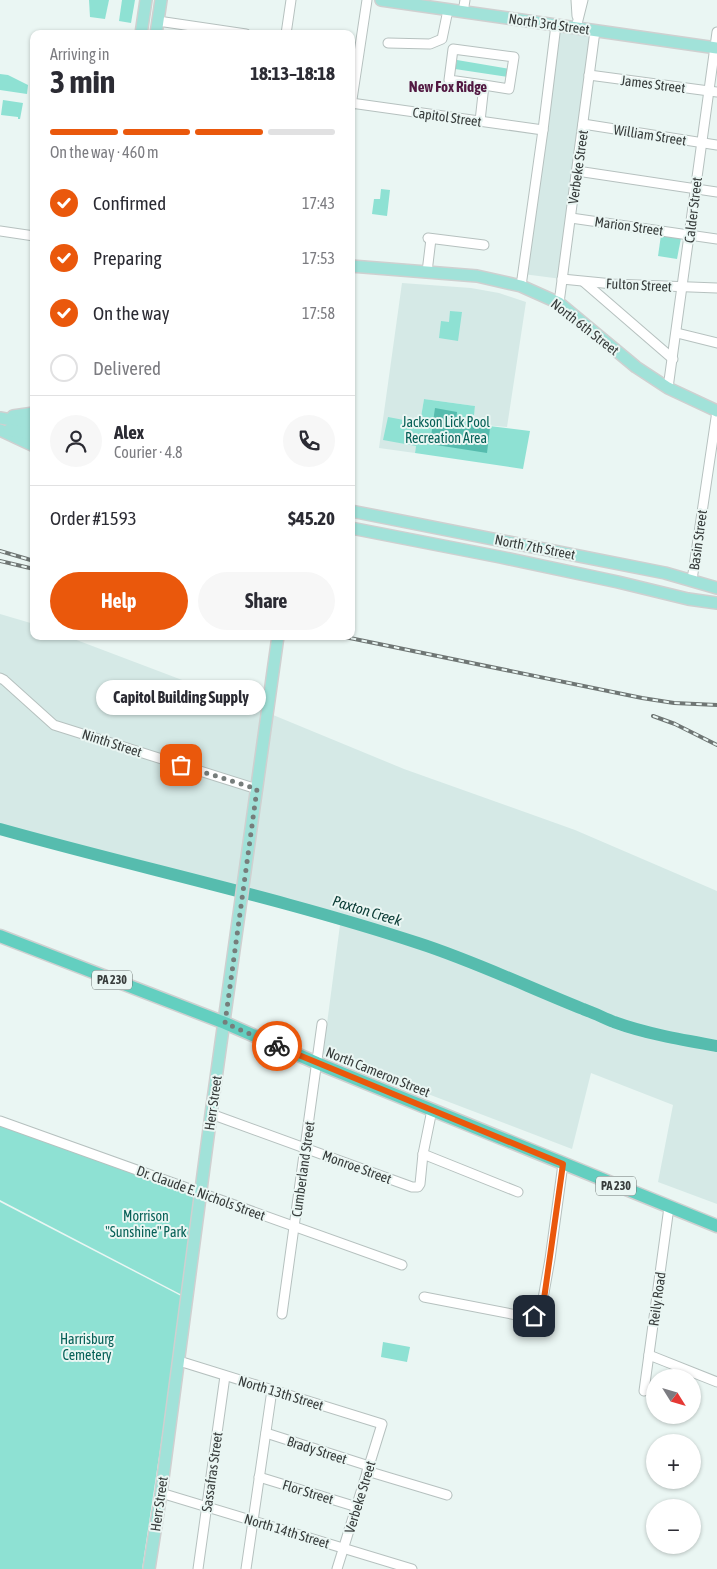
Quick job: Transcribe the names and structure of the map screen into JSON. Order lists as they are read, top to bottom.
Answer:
{
  "streets": {
    "highway": ["PA 230", "North Cameron Street"],
    "main road": [
      "North 3rd Street",
      "North 6th Street",
      "North 7th Street",
      "Herr Street"
    ],
    "street": [
      "James Street",
      "Capitol Street",
      "William Street",
      "Verbeke Street",
      "Calder Street",
      "Marion Street",
      "Fulton Street",
      "Basin Street",
      "Ninth Street",
      "Monroe Street",
      "Cumberland Street",
      "Dr. Claude E. Nichols Street",
      "Reily Road",
      "North 13th Street",
      "Brady Street",
      "Sassafras Street",
      "Flor Street",
      "North 14th Street"
    ]
  },
  "crossings": [
    ["North 3rd Street", "Verbeke Street"],
    ["North 3rd Street", "Calder Street"],
    ["James Street", "Verbeke Street"],
    ["James Street", "Calder Street"],
    ["William Street", "Verbeke Street"],
    ["William Street", "Calder Street"],
    ["Verbeke Street", "Marion Street"],
    ["Verbeke Street", "Fulton Street"],
    ["Verbeke Street", "North 6th Street"],
    ["Verbeke Street", "North 13th Street"],
    ["Verbeke Street", "Brady Street"],
    ["Verbeke Street", "Flor Street"],
    ["Verbeke Street", "North 14th Street"],
    ["Calder Street", "Marion Street"],
    ["Calder Street", "Fulton Street"],
    ["Calder Street", "North 6th Street"],
    ["North 6th Street", "Basin Street"],
    ["Basin Street", "North 7th Street"],
    ["Ninth Street", "Herr Street"],
    ["North Cameron Street", "Herr Street"],
    ["North Cameron Street", "Cumberland Street"],
    ["North Cameron Street", "Reily Road"],
    ["Herr Street", "Monroe Street"],
    ["Herr Street", "Dr. Claude E. Nichols Street"],
    ["Herr Street", "North 13th Street"],
    ["Herr Street", "North 14th Street"],
    ["Monroe Street", "Cumberland Street"],
    ["Cumberland Street", "Dr. Claude E. Nichols Street"],
    ["North 13th Street", "Sassafras Street"],
    ["Sassafras Street", "North 14th Street"]
  ],
  "districts": ["New Fox Ridge"],
  "water": ["Paxton Creek"],
  "parks": ["Jackson Lick Pool Recreation Area", "Morrison \"Sunshine\" Park", "Harrisburg Cemetery"],
  "places": ["Capitol Building Supply"],
  "north": "bottom right",
  "page": {
    "heading": ["3 min", "Arriving in", "18:13–18:18"],
    "panel": [
      "Alex",
      "Courier · 4.8",
      "Order #1593",
      "$45.20"
    ],
    "bar": "On the way · 460 m",
    "list": [
      ["Confirmed", "17:43"],
      ["Preparing", "17:53"],
      ["On the way", "17:58"],
      "Delivered"
    ],
    "buttons": ["Help", "Share"],
    "bubble": "Capitol Building Supply",
    "map_buttons": ["+", "−"]
  }
}
